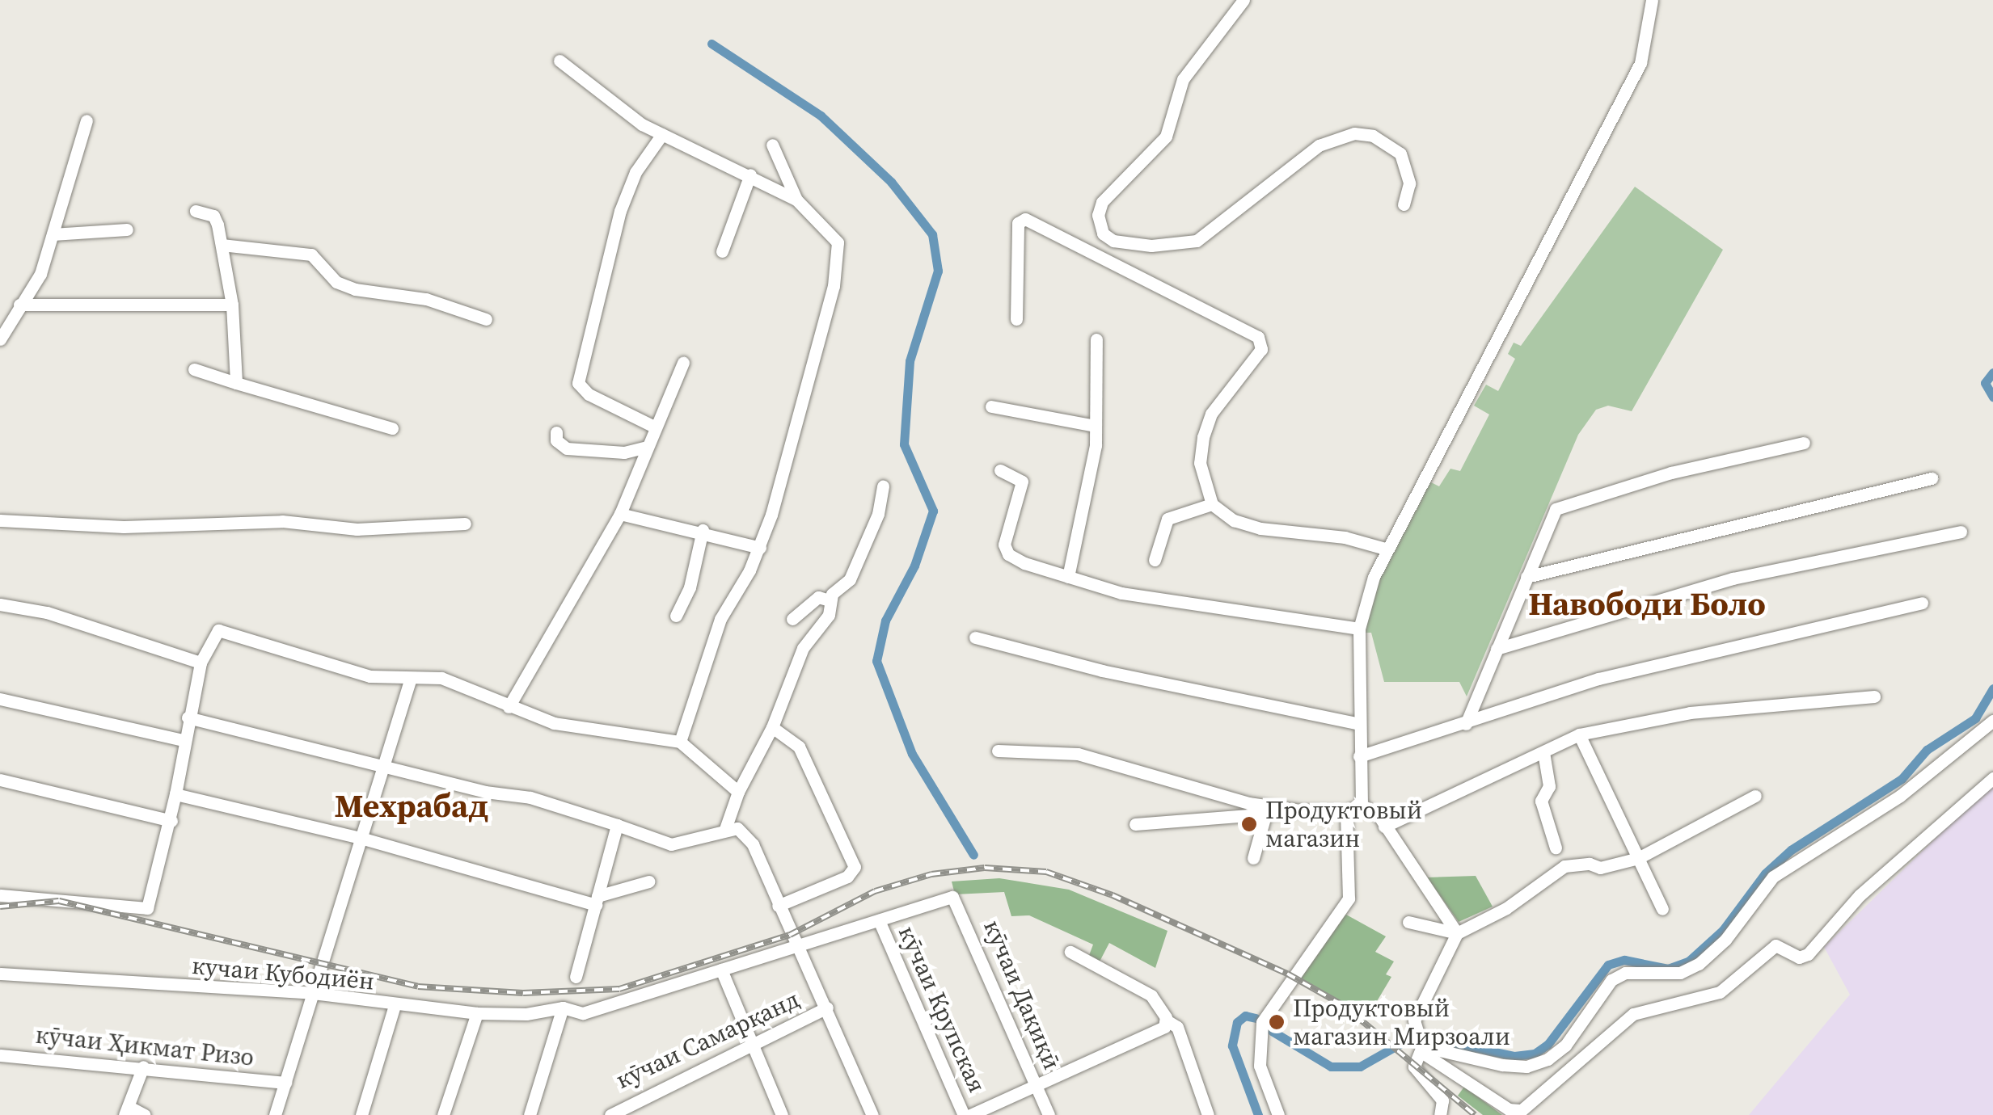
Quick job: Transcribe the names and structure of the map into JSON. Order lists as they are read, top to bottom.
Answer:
{
  "streets": {
    "street": [
      "кучаи Кубодиён",
      "кӯчаи Дақиқӣ",
      "кӯчаи Крупская",
      "кӯчаи Самарқанд",
      "кӯчаи Ҳикмат Ризо"
    ]
  },
  "crossings": [
    ["кучаи Кубодиён", "кӯчаи Дақиқӣ"],
    ["кучаи Кубодиён", "кӯчаи Крупская"]
  ],
  "districts": ["Навободи Боло", "Мехрабад"],
  "places": ["Продуктовый магазин", "Продуктовый магазин Мирзоали"]
}
